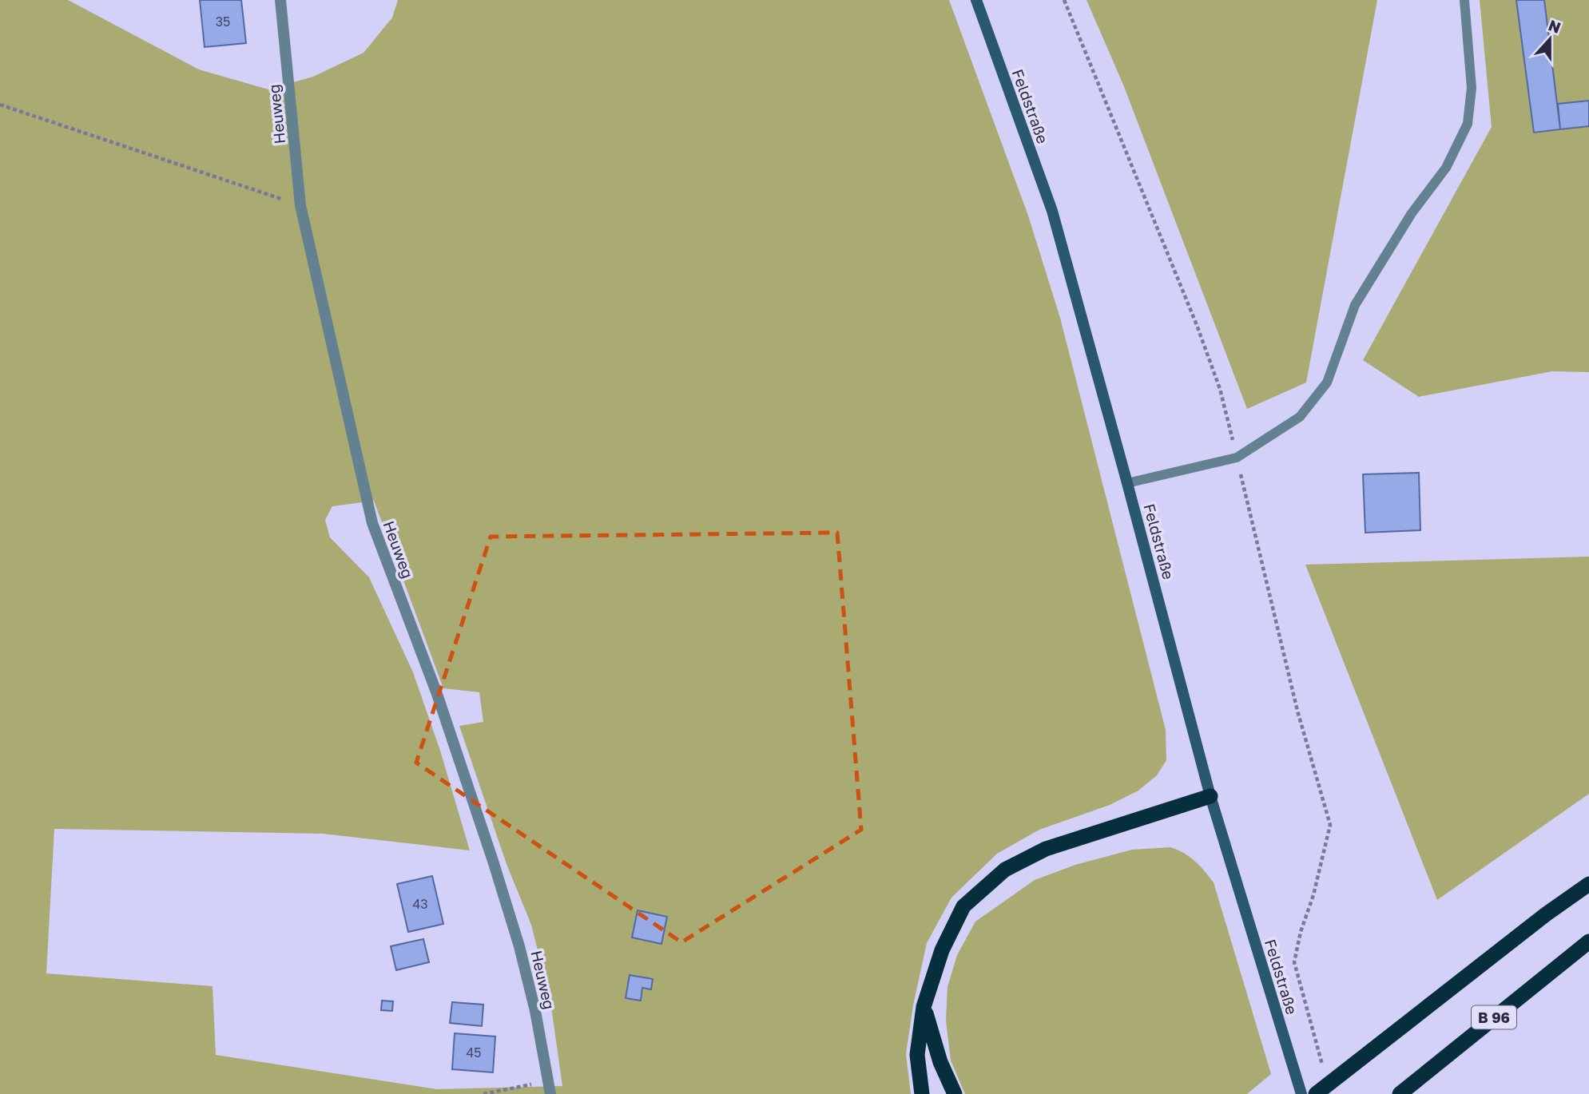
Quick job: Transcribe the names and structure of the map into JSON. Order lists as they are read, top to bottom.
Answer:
{
  "streets": {
    "highway": ["B 96"],
    "main road": ["Feldstraße"],
    "street": ["Heuweg"]
  },
  "house_numbers": ["35", "43", "45"],
  "north": "top"
}
